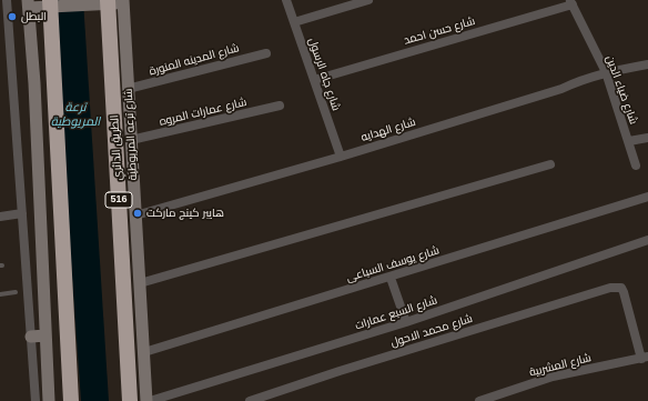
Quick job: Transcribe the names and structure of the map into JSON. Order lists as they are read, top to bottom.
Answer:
{
  "streets": {
    "highway": ["الطريق الدائري", "516"],
    "main road": ["شارع ترعه المريوطية"],
    "street": [
      "شارع حسن احمد",
      "شارع المدينه المنورة",
      "شارع جاه الرسول",
      "شارع ضياء الدين",
      "شارع عمارات المروه",
      "شارع الهدايه",
      "شارع يوسف السباعى",
      "شارع السبع عمارات",
      "شارع محمد الاحول",
      "شارع المشربية"
    ]
  },
  "crossings": [
    ["شارع حسن احمد", "شارع جاه الرسول"],
    ["شارع حسن احمد", "شارع ضياء الدين"],
    ["شارع المدينه المنورة", "شارع ترعه المريوطية"],
    ["شارع جاه الرسول", "شارع الهدايه"],
    ["شارع ضياء الدين", "شارع الهدايه"],
    ["شارع عمارات المروه", "شارع ترعه المريوطية"],
    ["شارع الهدايه", "شارع ترعه المريوطية"],
    ["شارع ترعه المريوطية", "الطريق الدائري"],
    ["شارع ترعه المريوطية", "شارع يوسف السباعى"],
    ["شارع ترعه المريوطية", "شارع السبع عمارات"],
    ["شارع محمد الاحول", "شارع المشربية"]
  ],
  "water": ["ترعة المريوطية"],
  "places": ["البطل", "هايبر كينج ماركت"]
}
